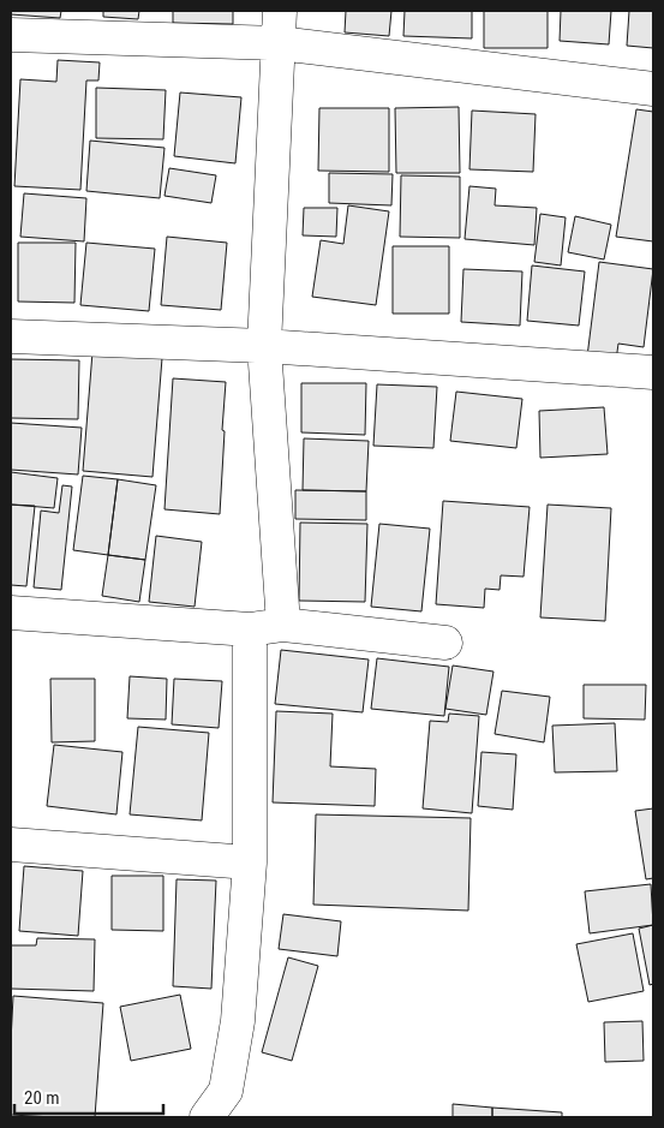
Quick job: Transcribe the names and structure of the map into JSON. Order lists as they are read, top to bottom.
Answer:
{
  "scale_bar": "20 m"
}
